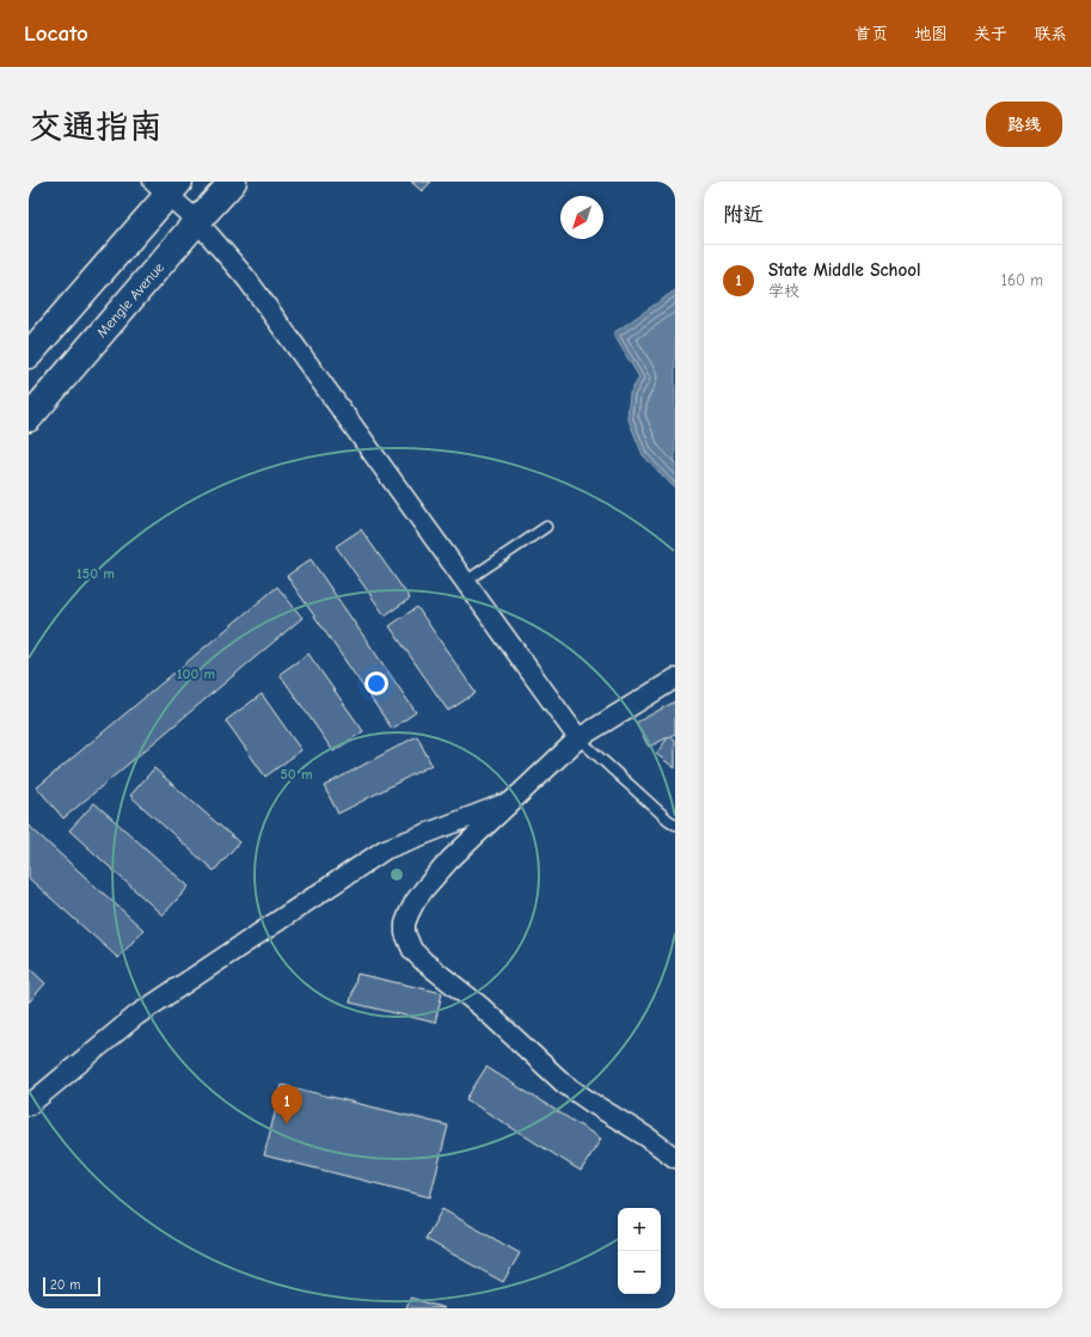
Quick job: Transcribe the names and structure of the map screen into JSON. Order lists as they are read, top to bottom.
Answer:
{
  "streets": {
    "main road": ["Mengle Avenue"]
  },
  "scale_bar": "20 m",
  "north": "bottom left",
  "page": {
    "header": "Locato",
    "nav": [
      "首页",
      "地图",
      "关于",
      "联系"
    ],
    "buttons": "路线",
    "title": "交通指南",
    "heading": "附近",
    "list": [
      {
        "mark": "1",
        "name": "State Middle School",
        "note": "学校",
        "value": "160 m"
      }
    ],
    "pins": "1",
    "map_buttons": ["+", "−"],
    "scale": "20 m"
  },
  "rings": ["150 m", "100 m", "50 m"]
}
